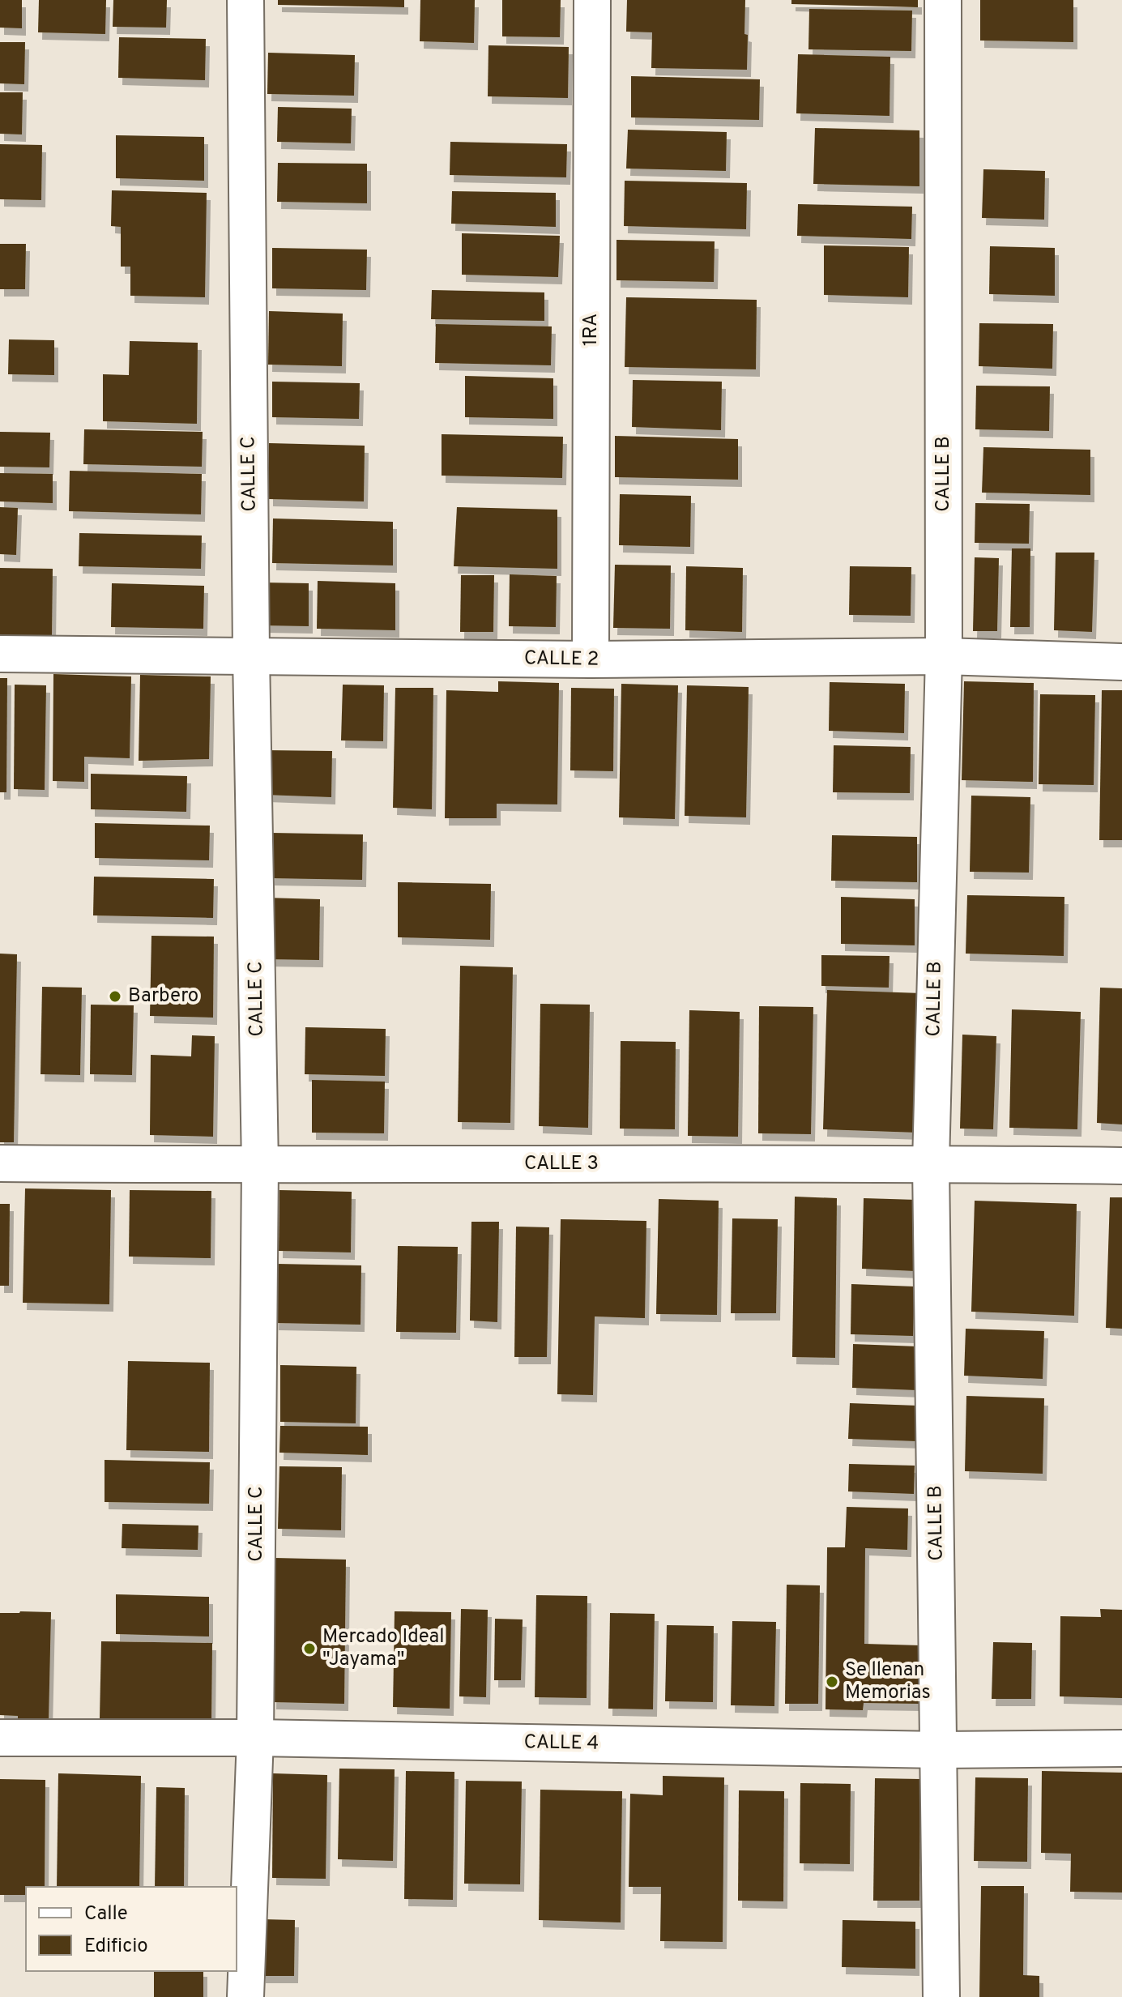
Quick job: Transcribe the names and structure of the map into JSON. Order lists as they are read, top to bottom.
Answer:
{
  "streets": {
    "street": [
      "1RA",
      "CALLE C",
      "CALLE B",
      "CALLE 2",
      "CALLE 3",
      "CALLE 4"
    ]
  },
  "crossings": [
    ["1RA", "CALLE 2"],
    ["CALLE C", "CALLE 2"],
    ["CALLE C", "CALLE 3"],
    ["CALLE C", "CALLE 4"],
    ["CALLE B", "CALLE 2"],
    ["CALLE B", "CALLE 3"],
    ["CALLE B", "CALLE 4"]
  ],
  "places": ["Barbero", "Mercado Ideal \"Jayama\"", "Se llenan Memorias"],
  "legend": ["Calle", "Edificio"]
}
